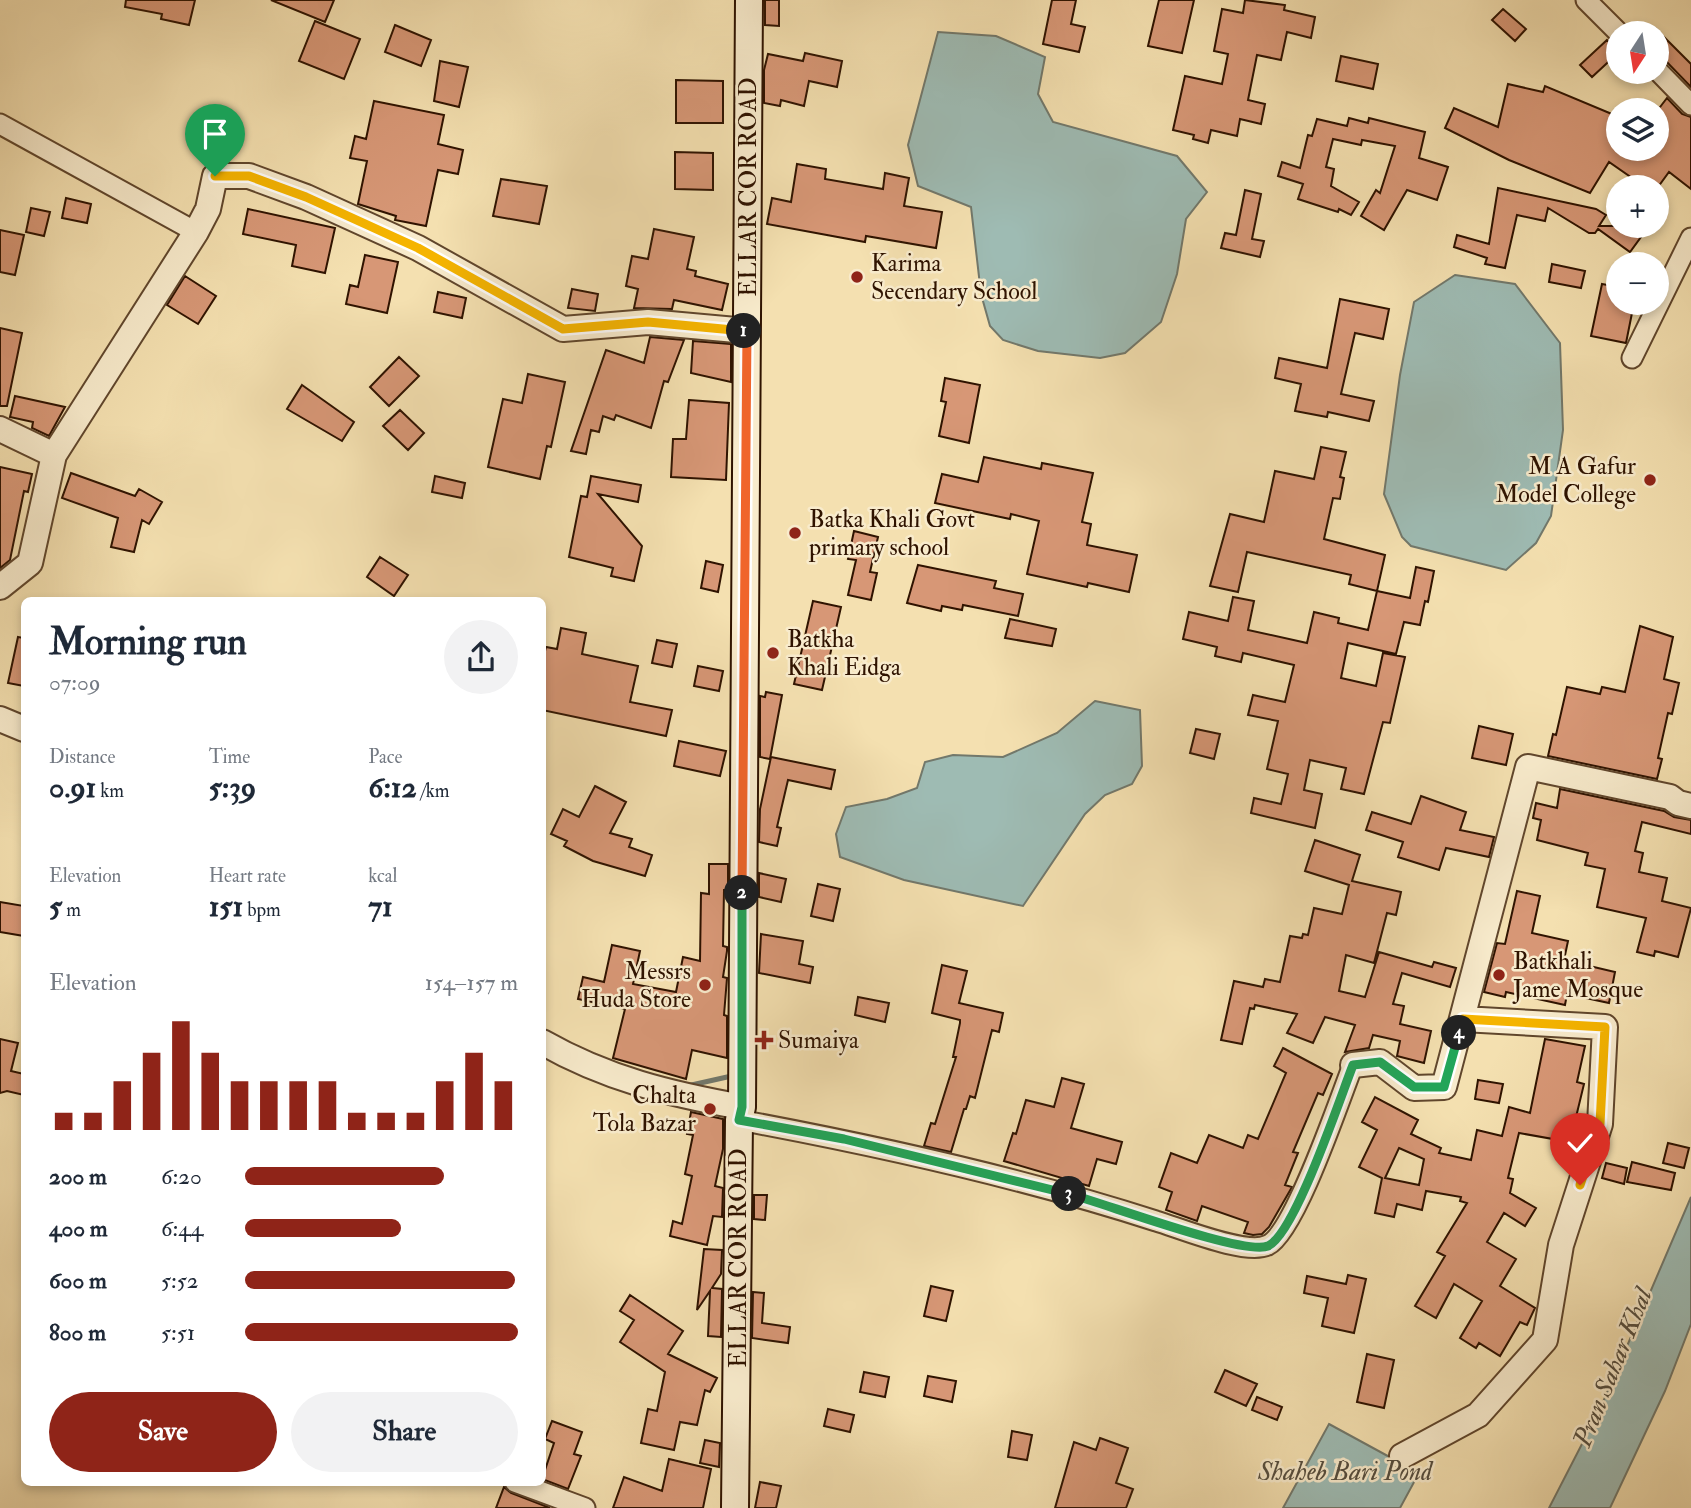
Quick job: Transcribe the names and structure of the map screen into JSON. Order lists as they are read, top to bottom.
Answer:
{
  "streets": {
    "main road": ["ELLAR COR ROAD"]
  },
  "water": ["Pran Sahar Khal", "Shaheb Bari Pond"],
  "places": {
    "other": [
      "Karima Secendary School",
      "M A Gafur Model College",
      "Batka Khali Govt primary school",
      "Batkha Khali Eidga",
      "Batkhali Jame Mosque",
      "Messrs Huda Store",
      "Chalta Tola Bazar"
    ],
    "health": ["Sumaiya"]
  },
  "north": "bottom",
  "page": {
    "map_buttons": ["+", "−"],
    "pins": [
      "1",
      "2",
      "4",
      "3"
    ],
    "heading": ["Morning run", "07:09"],
    "stats": [
      ["Distance", "0.91 km"],
      ["Time", "5:39"],
      ["Pace", "6:12 /km"],
      ["Elevation", "5 m"],
      ["Heart rate", "151 bpm"],
      ["kcal", "71"]
    ],
    "chart": ["Elevation", "154–157 m"],
    "list": [
      {
        "name": "200 m",
        "note": "6:20"
      },
      {
        "name": "400 m",
        "note": "6:44"
      },
      {
        "name": "600 m",
        "note": "5:52"
      },
      {
        "name": "800 m",
        "note": "5:51"
      }
    ],
    "buttons": ["Save", "Share"]
  }
}
